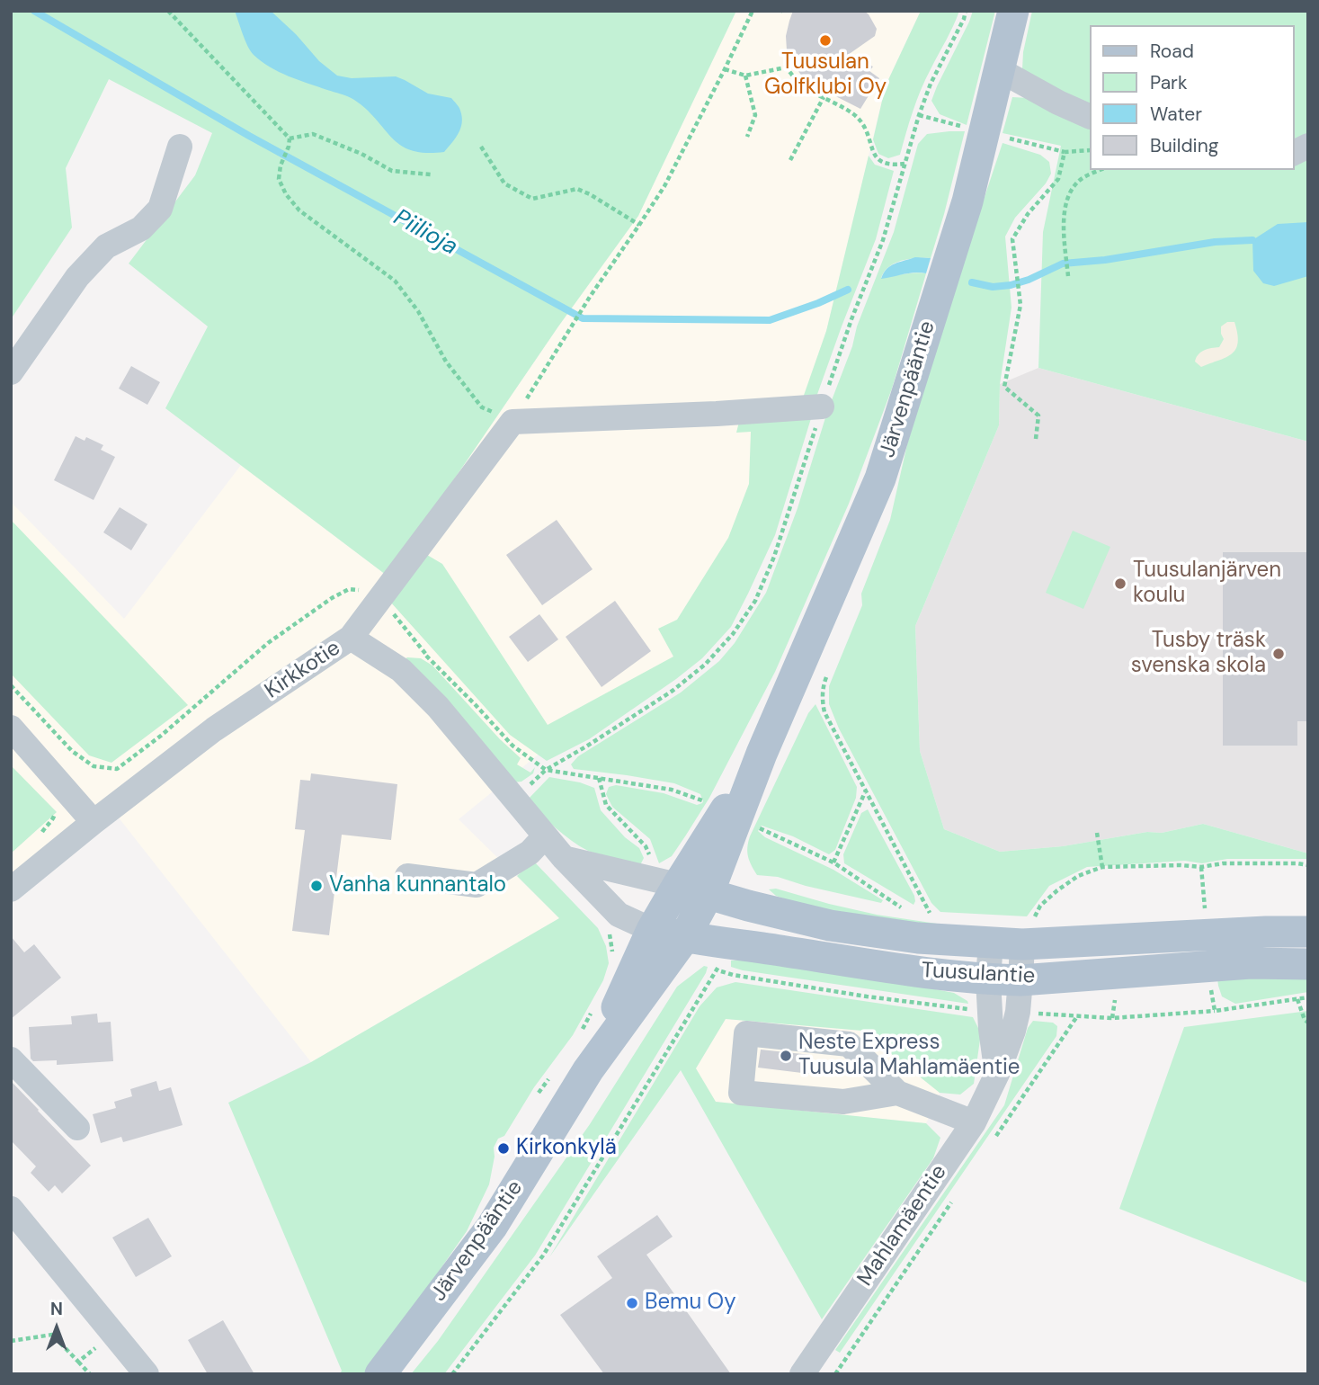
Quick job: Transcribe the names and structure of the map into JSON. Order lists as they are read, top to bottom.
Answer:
{
  "streets": {
    "main road": ["Järvenpääntie", "Tuusulantie"],
    "street": ["Kirkkotie", "Mahlamäentie"]
  },
  "crossings": [
    ["Järvenpääntie", "Kirkkotie"],
    ["Järvenpääntie", "Tuusulantie"],
    ["Kirkkotie", "Tuusulantie"],
    ["Tuusulantie", "Mahlamäentie"]
  ],
  "water": ["Piilioja"],
  "places": [
    "Tuusulan Golfklubi Oy",
    "Tuusulanjärven koulu",
    "Tusby träsk svenska skola",
    "Vanha kunnantalo",
    "Neste Express Tuusula Mahlamäentie",
    "Kirkonkylä",
    "Bemu Oy"
  ],
  "legend": [
    "Road",
    "Park",
    "Water",
    "Building"
  ],
  "north": "top"
}
